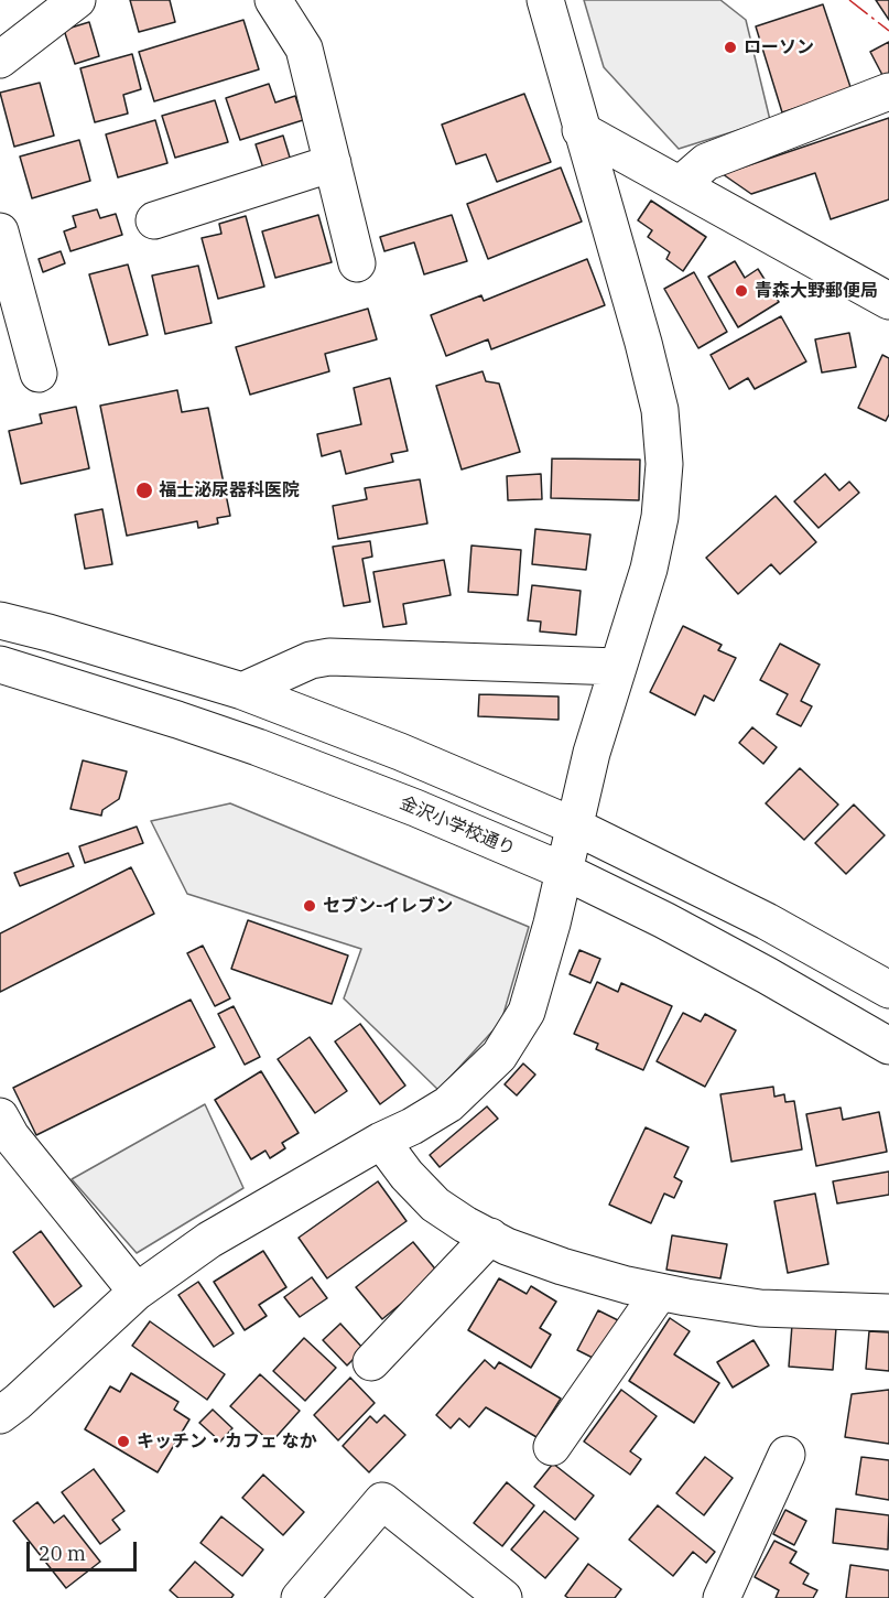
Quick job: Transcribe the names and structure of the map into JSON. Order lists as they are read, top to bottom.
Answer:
{
  "streets": {
    "street": ["金沢小学校通り"]
  },
  "places": [
    "ローソン",
    "青森大野郵便局",
    "福士泌尿器科医院",
    "セブン-イレブン",
    "キッチン・カフェ なか"
  ],
  "scale_bar": "20 m"
}
